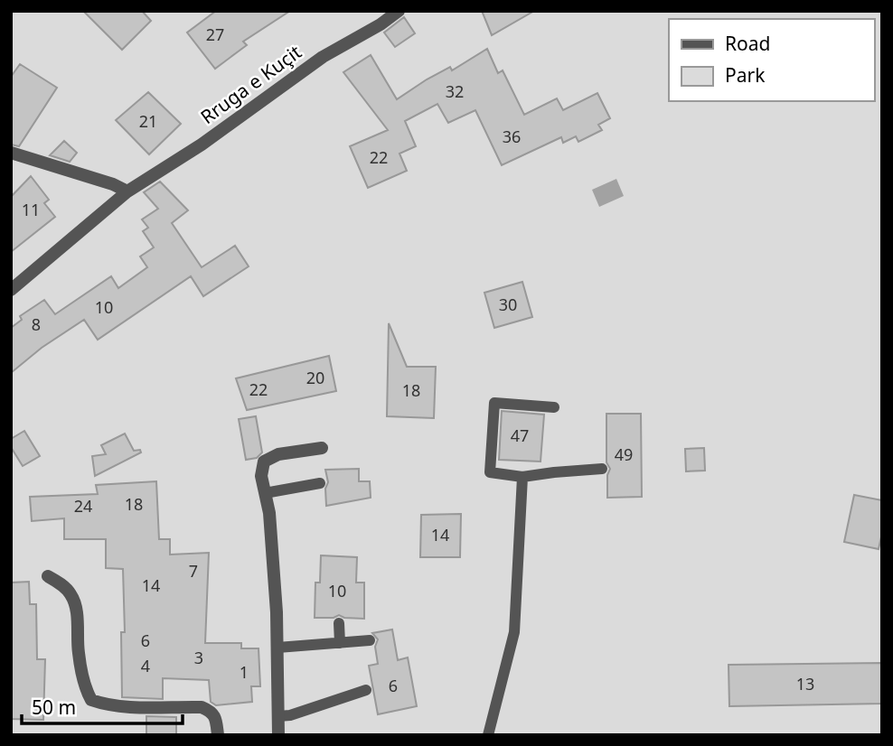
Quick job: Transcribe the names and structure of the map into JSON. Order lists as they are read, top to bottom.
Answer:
{
  "streets": {
    "street": ["Rruga e Kuçit"]
  },
  "house_numbers": [
    "27",
    "32",
    "21",
    "36",
    "22",
    "11",
    "30",
    "10",
    "8",
    "20",
    "22",
    "18",
    "47",
    "49",
    "18",
    "24",
    "14",
    "7",
    "14",
    "10",
    "6",
    "3",
    "4",
    "1",
    "13",
    "6"
  ],
  "legend": ["Road", "Park"],
  "scale_bar": "50 m"
}
